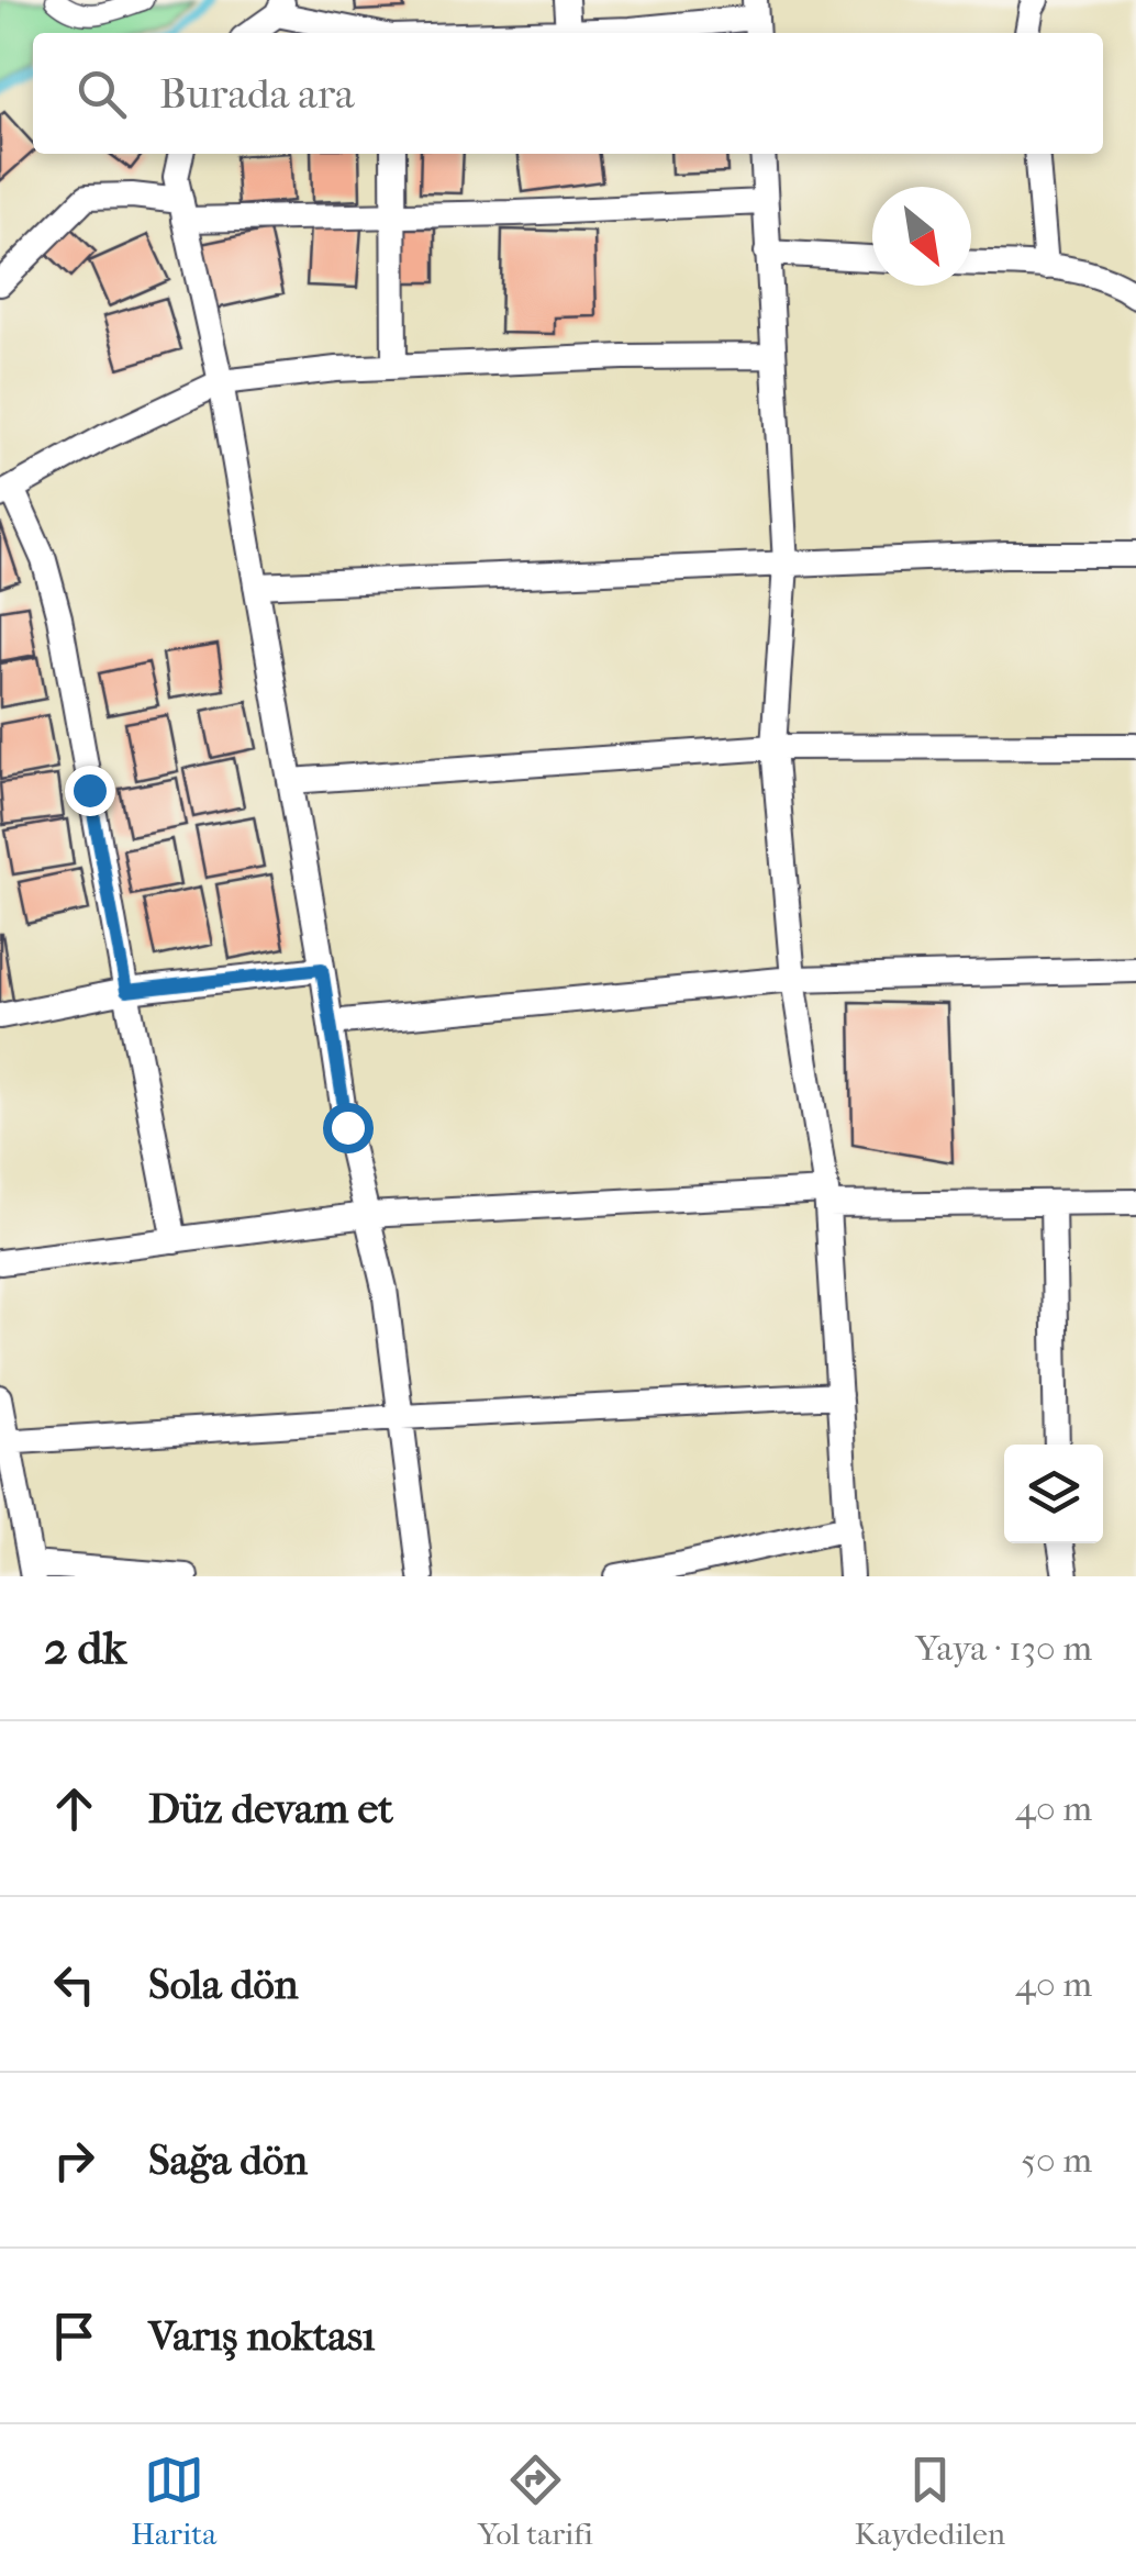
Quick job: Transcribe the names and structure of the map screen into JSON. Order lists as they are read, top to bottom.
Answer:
{
  "north": "bottom right",
  "page": {
    "search": "Burada ara",
    "heading": ["2 dk", "Yaya · 130 m"],
    "list": [
      ["Düz devam et", "40 m"],
      ["Sola dön", "40 m"],
      ["Sağa dön", "50 m"],
      "Varış noktası"
    ],
    "nav": ["Harita", "Yol tarifi", "Kaydedilen"]
  }
}
